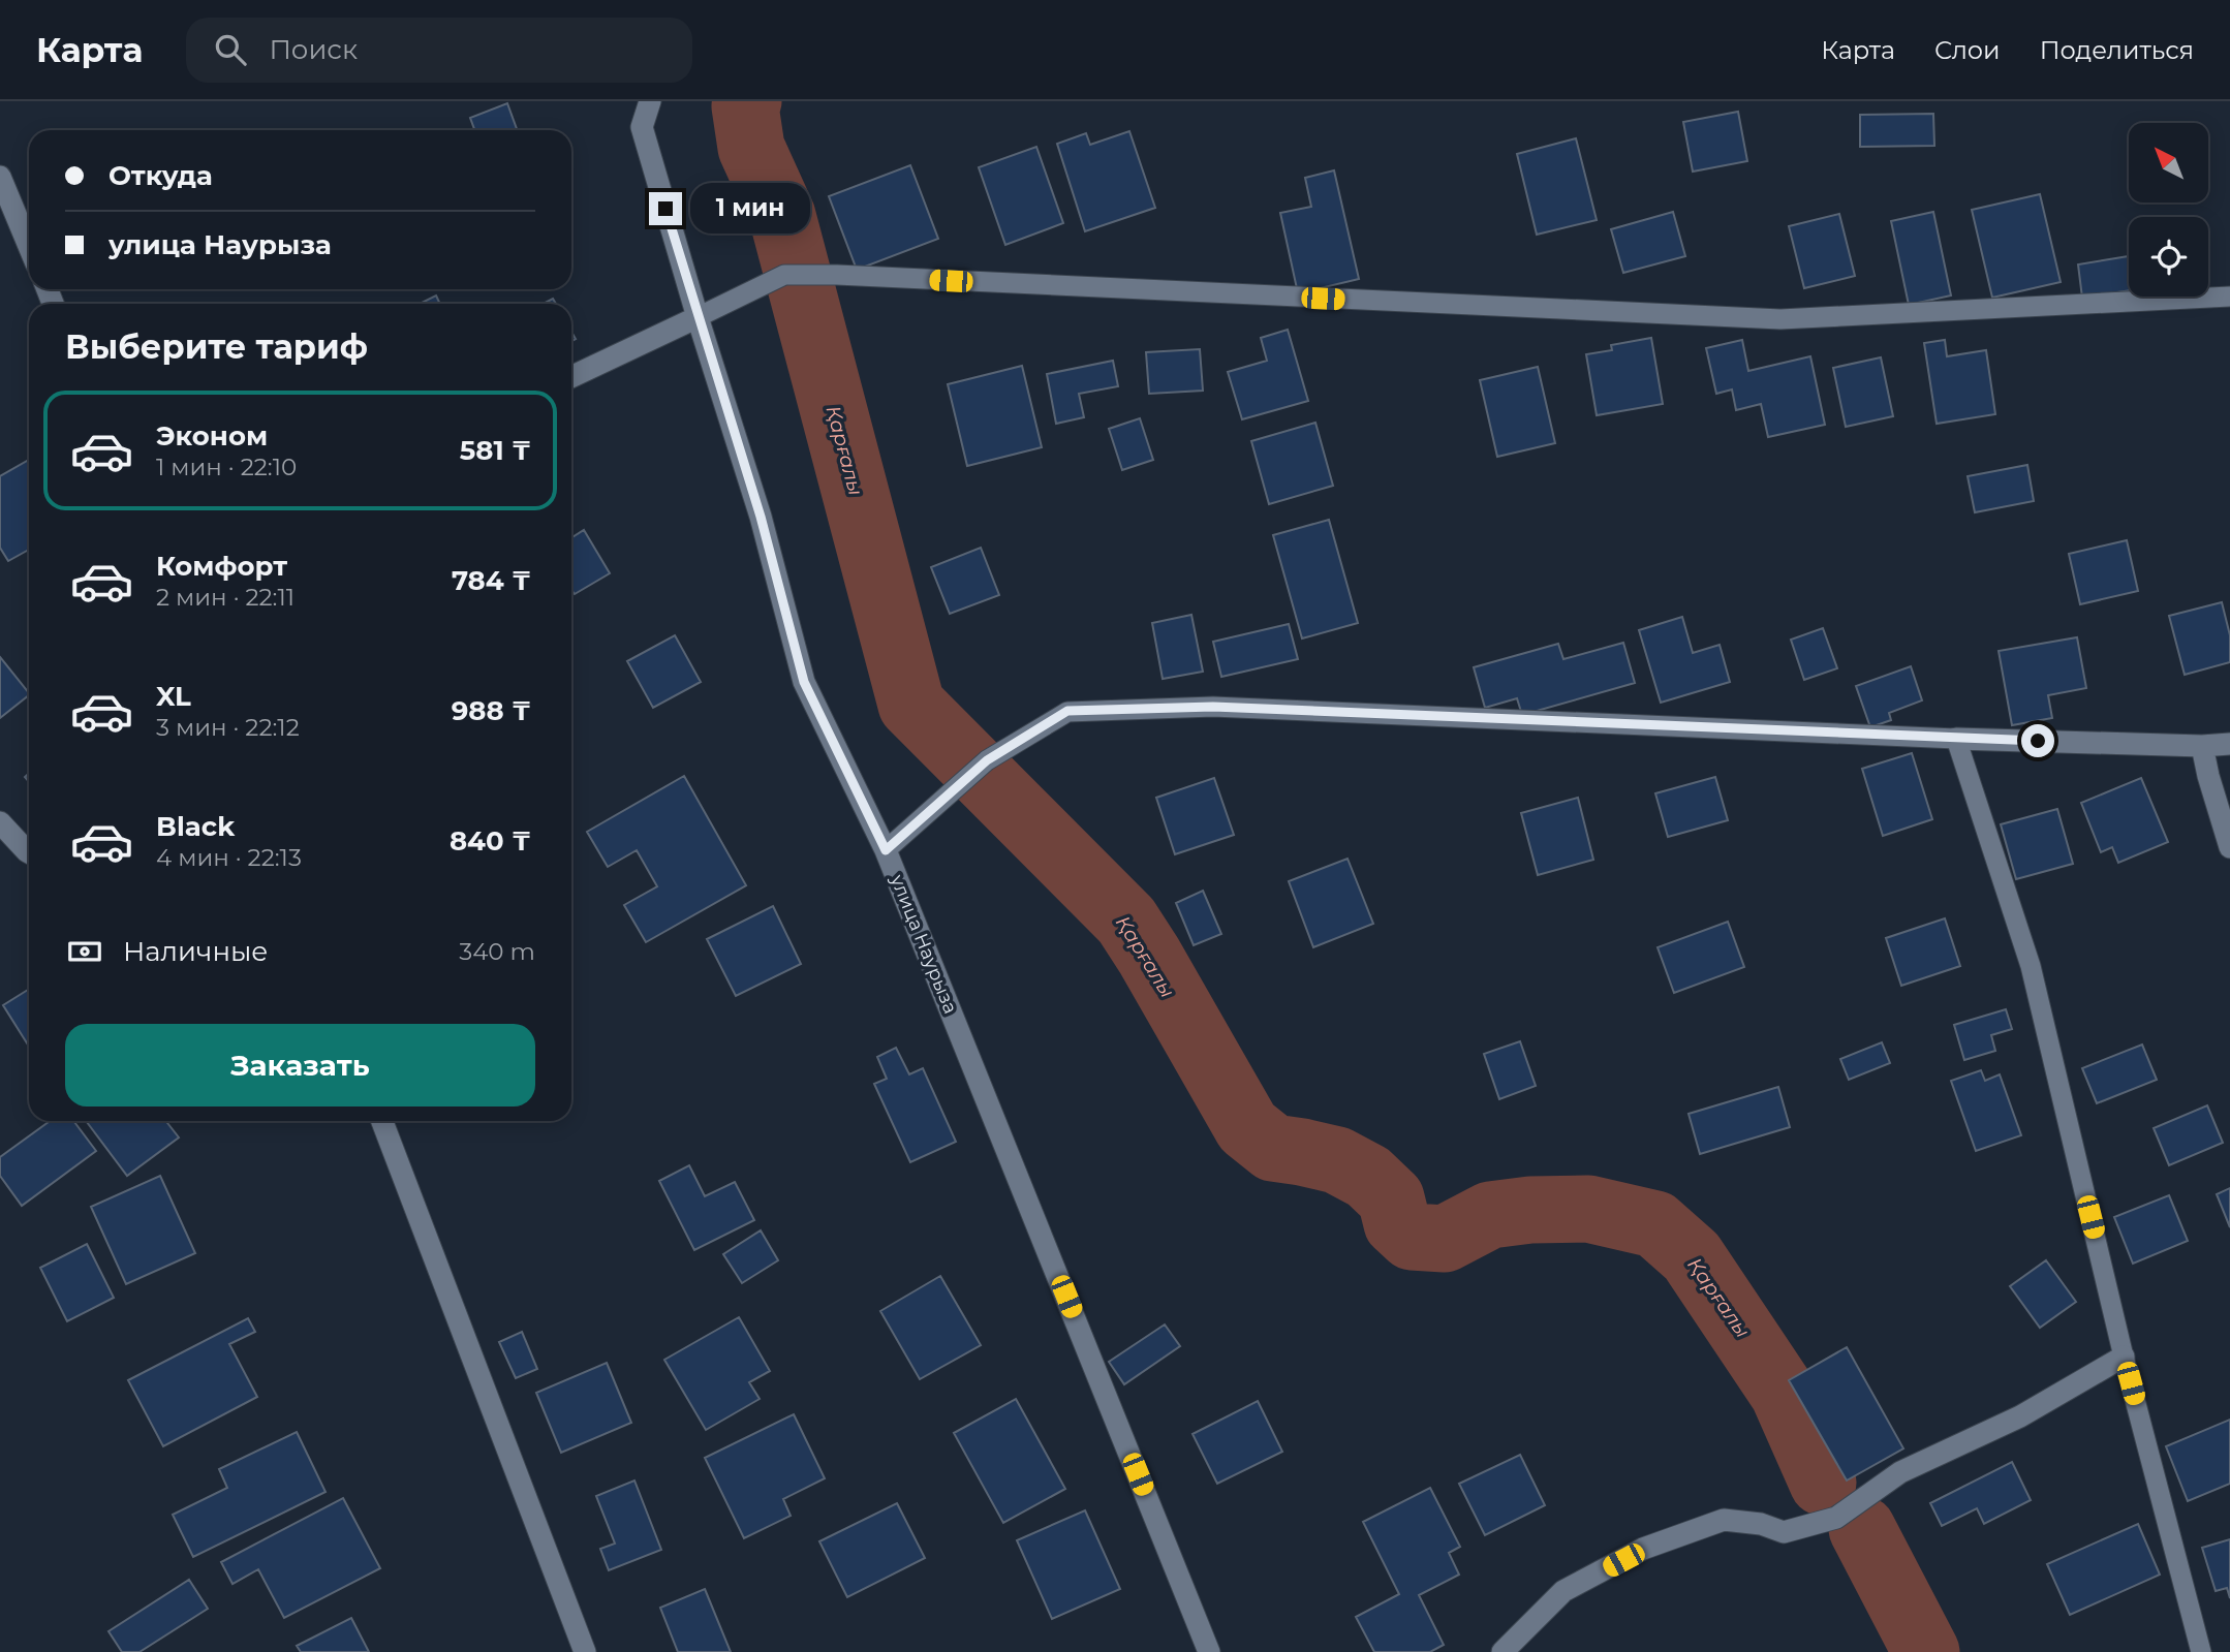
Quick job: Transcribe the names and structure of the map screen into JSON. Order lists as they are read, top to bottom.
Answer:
{
  "streets": {
    "street": ["улица Наурыза"]
  },
  "water": ["Қарғалы"],
  "north": "top left",
  "page": {
    "header": "Карта",
    "search": "Поиск",
    "nav": ["Карта", "Слои", "Поделиться"],
    "banner": ["Откуда", "улица Наурыза"],
    "bubble": "1 мин",
    "heading": "Выберите тариф",
    "list": [
      {
        "name": "Эконом",
        "note": "1 мин · 22:10",
        "value": "581 ₸"
      },
      {
        "name": "Комфорт",
        "note": "2 мин · 22:11",
        "value": "784 ₸"
      },
      {
        "name": "XL",
        "note": "3 мин · 22:12",
        "value": "988 ₸"
      },
      {
        "name": "Black",
        "note": "4 мин · 22:13",
        "value": "840 ₸"
      }
    ],
    "pay": ["Наличные", "340 m"],
    "buttons": "Заказать"
  }
}
